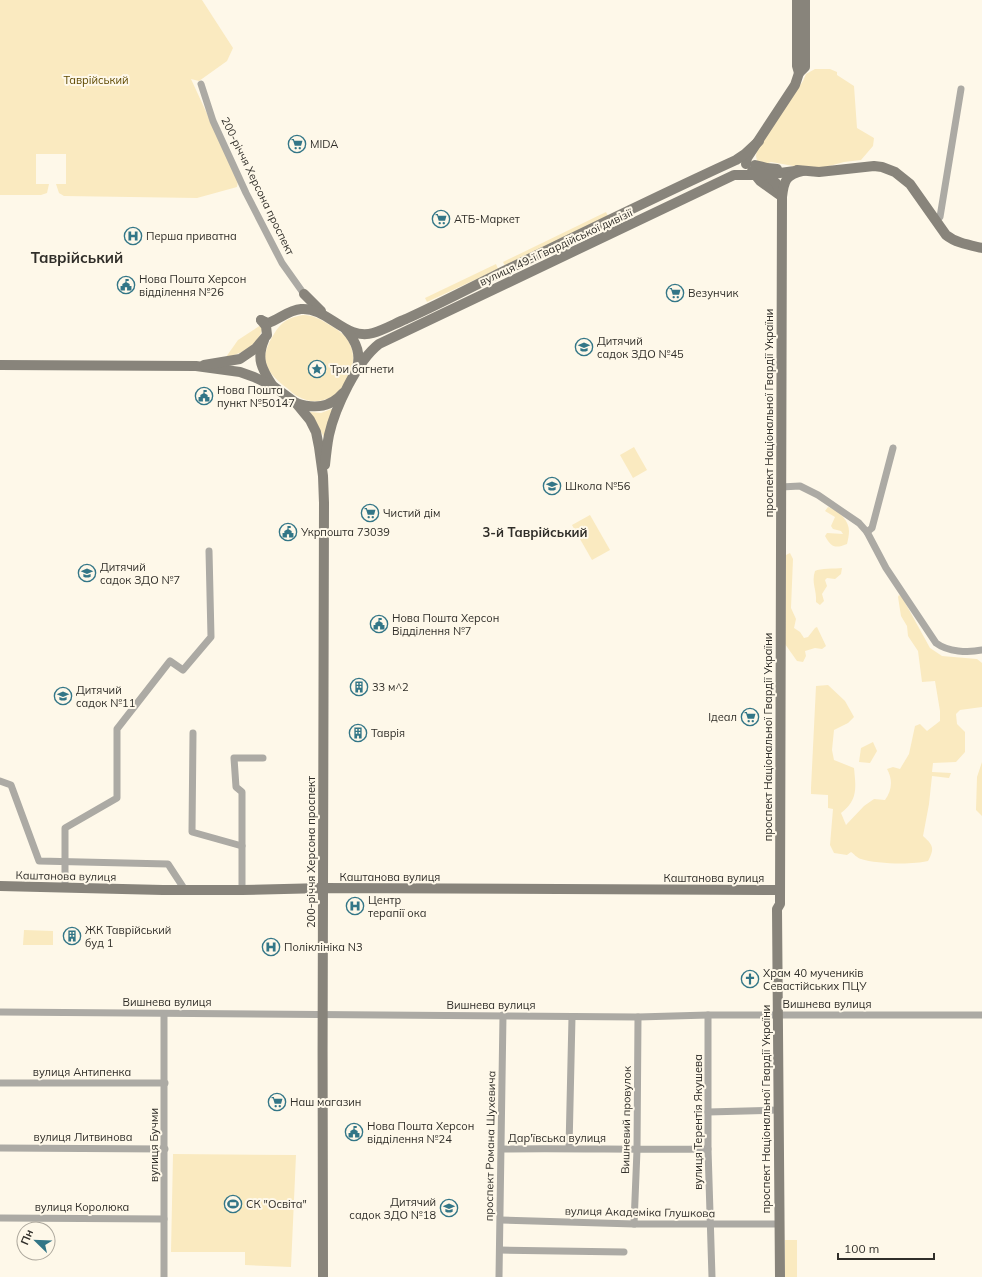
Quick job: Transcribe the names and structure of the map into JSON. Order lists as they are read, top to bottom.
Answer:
{
  "streets": {
    "street": [
      "200-річчя Херсона проспект",
      "вулиця 49-ї Гвардійської дивізії",
      "проспект Національної Гвардії України",
      "Каштанова вулиця",
      "Вишнева вулиця",
      "вулиця Антипенка",
      "Вишневий провулок",
      "вулиця Терентія Якушева",
      "вулиця Литвинова",
      "Дар'ївська вулиця",
      "вулиця Бучми",
      "проспект Романа Шухевича",
      "вулиця Королюка",
      "вулиця Академіка Глушкова"
    ]
  },
  "crossings": [
    ["200-річчя Херсона проспект", "Каштанова вулиця"],
    ["200-річчя Херсона проспект", "Вишнева вулиця"],
    ["проспект Національної Гвардії України", "Каштанова вулиця"],
    ["проспект Національної Гвардії України", "Вишнева вулиця"],
    ["проспект Національної Гвардії України", "вулиця Академіка Глушкова"],
    ["Вишнева вулиця", "Вишневий провулок"],
    ["Вишнева вулиця", "вулиця Терентія Якушева"],
    ["Вишнева вулиця", "вулиця Бучми"],
    ["Вишнева вулиця", "проспект Романа Шухевича"],
    ["вулиця Антипенка", "вулиця Бучми"],
    ["Вишневий провулок", "Дар'ївська вулиця"],
    ["Вишневий провулок", "вулиця Академіка Глушкова"],
    ["вулиця Терентія Якушева", "Дар'ївська вулиця"],
    ["вулиця Терентія Якушева", "вулиця Академіка Глушкова"],
    ["вулиця Литвинова", "вулиця Бучми"],
    ["Дар'ївська вулиця", "проспект Романа Шухевича"],
    ["вулиця Бучми", "вулиця Королюка"],
    ["проспект Романа Шухевича", "вулиця Академіка Глушкова"]
  ],
  "districts": ["Таврійський", "3-й Таврійський"],
  "parks": ["Таврійський"],
  "places": {
    "supermarket": [
      "MIDA",
      "АТБ-Маркет",
      "Везунчик",
      "Чистий дім",
      "Ідеал",
      "Наш магазин"
    ],
    "hospital": ["Перша приватна", "Центр терапії ока", "Поліклініка N3"],
    "public building": [
      "Нова Пошта Херсон відділення №26",
      "Нова Пошта пункт №50147",
      "Укрпошта 73039",
      "Нова Пошта Херсон Відділення №7",
      "Нова Пошта Херсон відділення №24"
    ],
    "school or university": [
      "Дитячий садок ЗДО №45",
      "Школа №56",
      "Дитячий садок ЗДО №7",
      "Дитячий садок №11",
      "Дитячий садок ЗДО №18"
    ],
    "place": ["Три багнети"],
    "building": ["33 м^2", "Таврія", "ЖК Таврійський буд 1"],
    "church": ["Храм 40 мучеників Севастійських ПЦУ"],
    "sports": ["СК \"Освіта\""]
  },
  "scale_bar": "100 m",
  "north": "top left"
}
